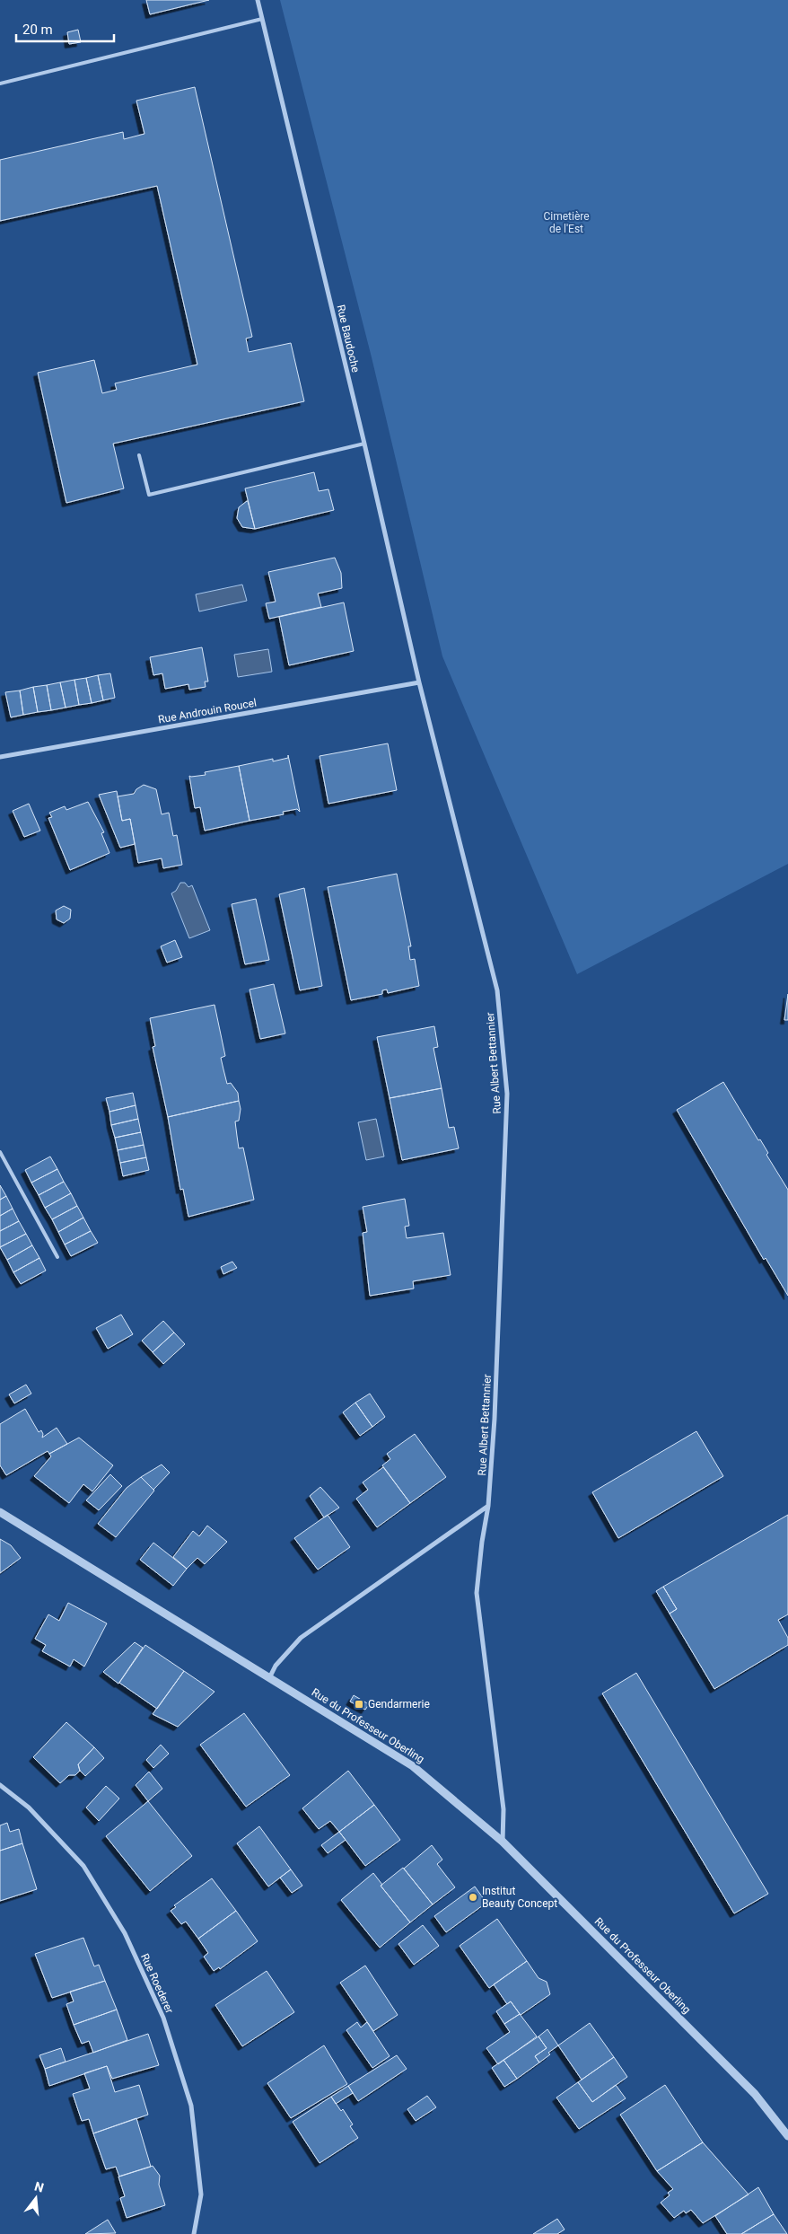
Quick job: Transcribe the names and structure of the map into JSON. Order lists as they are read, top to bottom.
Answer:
{
  "streets": {
    "street": [
      "Rue Baudoche",
      "Rue Androuin Roucel",
      "Rue Albert Bettannier",
      "Rue du Professeur Oberling",
      "Rue Roederer"
    ]
  },
  "crossings": [
    ["Rue Baudoche", "Rue Androuin Roucel"],
    ["Rue Baudoche", "Rue Albert Bettannier"],
    ["Rue Androuin Roucel", "Rue Albert Bettannier"],
    ["Rue Albert Bettannier", "Rue du Professeur Oberling"]
  ],
  "parks": ["Cimetière de l'Est"],
  "places": {
    "transit": ["Gendarmerie"],
    "other": ["Institut Beauty Concept"]
  },
  "scale_bar": "20 m",
  "north": "top"
}
